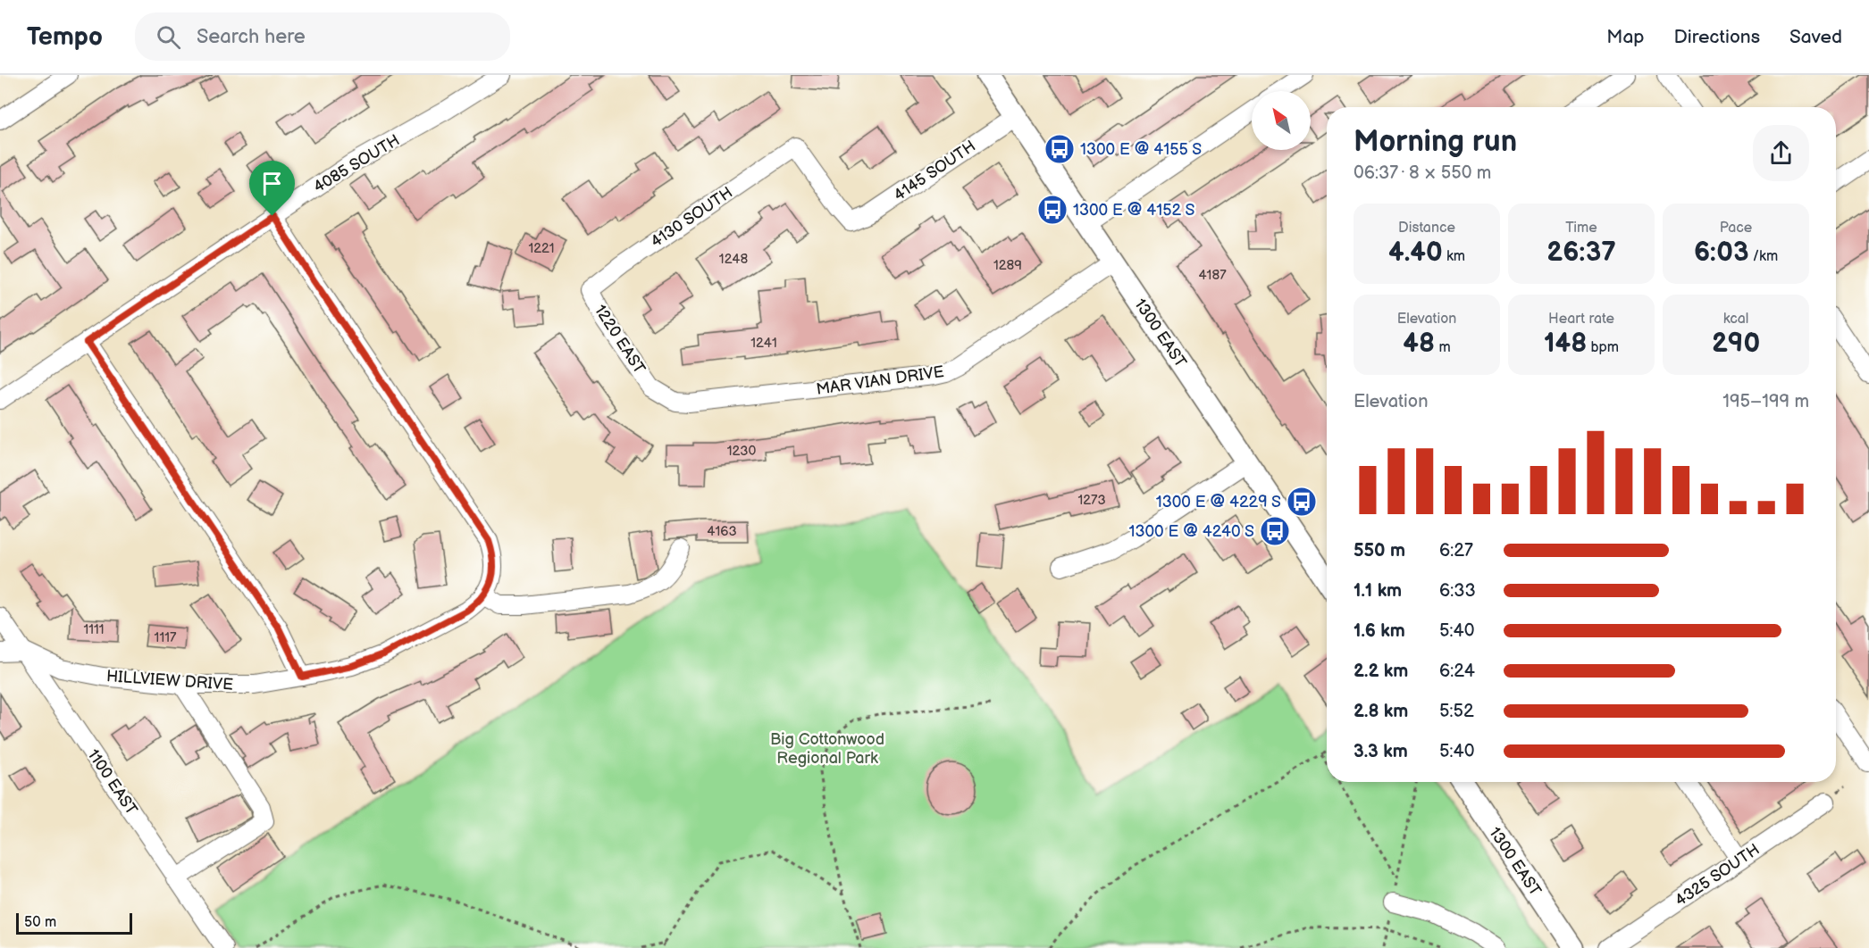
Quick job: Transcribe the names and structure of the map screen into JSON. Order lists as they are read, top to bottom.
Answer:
{
  "streets": {
    "main road": ["1300 EAST"],
    "street": [
      "4085 SOUTH",
      "4145 SOUTH",
      "4130 SOUTH",
      "1220 EAST",
      "MAR VIAN DRIVE",
      "HILLVIEW DRIVE",
      "1100 EAST",
      "4325 SOUTH"
    ]
  },
  "crossings": [
    ["4145 SOUTH", "4130 SOUTH"],
    ["4145 SOUTH", "1300 EAST"],
    ["4130 SOUTH", "1220 EAST"],
    ["1300 EAST", "MAR VIAN DRIVE"],
    ["1220 EAST", "MAR VIAN DRIVE"],
    ["HILLVIEW DRIVE", "1100 EAST"]
  ],
  "parks": ["Big Cottonwood Regional Park"],
  "places": {
    "bus stop": [
      "1300 E @ 4155 S",
      "1300 E @ 4152 S",
      "1300 E @ 4229 S",
      "1300 E @ 4240 S"
    ]
  },
  "house_numbers": [
    "1221",
    "1248",
    "1289",
    "4187",
    "1241",
    "1230",
    "1273",
    "4163",
    "1111",
    "1117"
  ],
  "scale_bar": "50 m",
  "north": "top left",
  "page": {
    "header": "Tempo",
    "search": "Search here",
    "nav": ["Map", "Directions", "Saved"],
    "heading": ["Morning run", "06:37 · 8 × 550 m"],
    "stats": [
      ["Distance", "4.40 km"],
      ["Time", "26:37"],
      ["Pace", "6:03 /km"],
      ["Elevation", "48 m"],
      ["Heart rate", "148 bpm"],
      ["kcal", "290"]
    ],
    "chart": ["Elevation", "195–199 m"],
    "list": [
      {
        "name": "550 m",
        "note": "6:27"
      },
      {
        "name": "1.1 km",
        "note": "6:33"
      },
      {
        "name": "1.6 km",
        "note": "5:40"
      },
      {
        "name": "2.2 km",
        "note": "6:24"
      },
      {
        "name": "2.8 km",
        "note": "5:52"
      },
      {
        "name": "3.3 km",
        "note": "5:40"
      }
    ],
    "scale": "50 m"
  }
}
